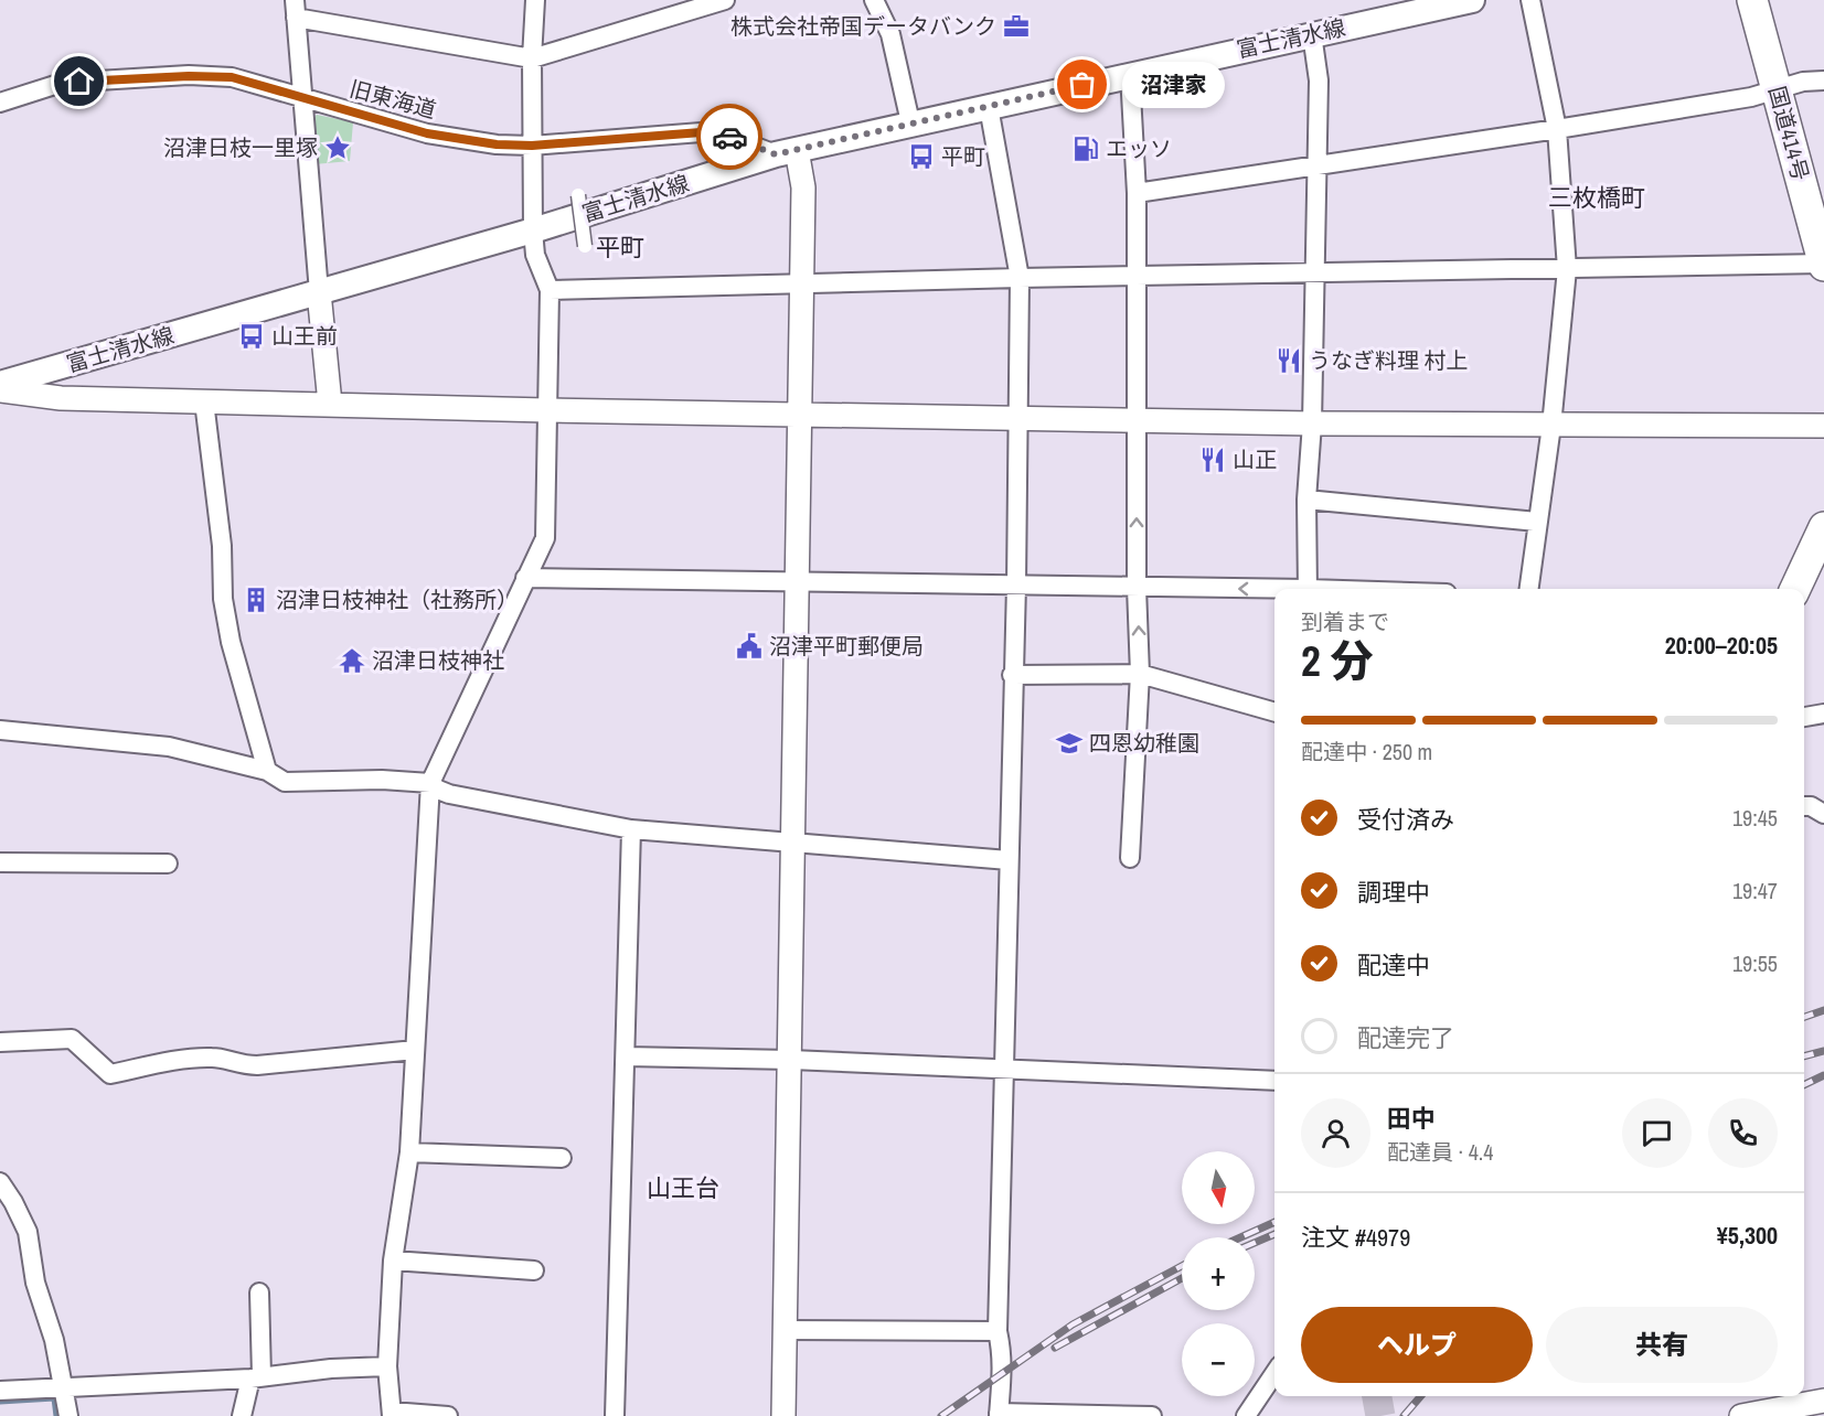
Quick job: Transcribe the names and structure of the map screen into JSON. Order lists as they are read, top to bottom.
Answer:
{
  "streets": {
    "highway": ["国道414号"],
    "main road": ["富士清水線"],
    "street": ["旧東海道"]
  },
  "crossings": [
    ["富士清水線", "旧東海道"]
  ],
  "districts": ["三枚橋町", "平町", "山王台"],
  "places": {
    "office": ["株式会社帝国データバンク"],
    "other": ["沼津家"],
    "place": ["沼津日枝一里塚"],
    "fuel station": ["エッソ"],
    "bus stop": ["平町", "山王前"],
    "restaurant": ["うなぎ料理 村上", "山正"],
    "building": ["沼津日枝神社（社務所）"],
    "public building": ["沼津平町郵便局"],
    "temple": ["沼津日枝神社"],
    "school or university": ["四恩幼稚園"]
  },
  "north": "bottom",
  "page": {
    "bubble": "沼津家",
    "heading": ["2 分", "到着まで", "20:00–20:05"],
    "panel": [
      "田中",
      "配達員 · 4.4",
      "注文 #4979",
      "¥5,300"
    ],
    "bar": "配達中 · 250 m",
    "list": [
      ["受付済み", "19:45"],
      ["調理中", "19:47"],
      ["配達中", "19:55"],
      "配達完了"
    ],
    "map_buttons": ["+", "−"],
    "buttons": ["ヘルプ", "共有"]
  }
}
